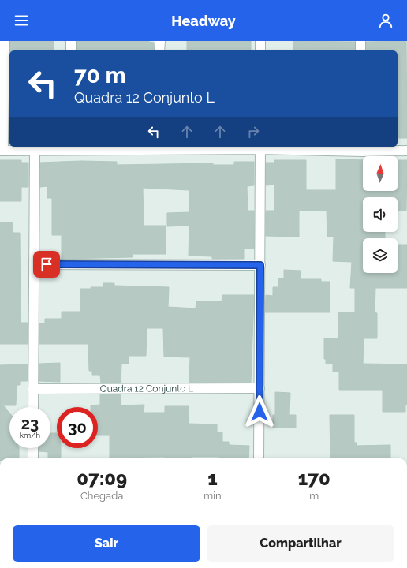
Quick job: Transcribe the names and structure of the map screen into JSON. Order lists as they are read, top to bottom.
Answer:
{
  "streets": {
    "street": ["Quadra 12 Conjunto L"]
  },
  "north": "top",
  "page": {
    "header": "Headway",
    "turn": ["70 m", "Quadra 12 Conjunto L"],
    "speed": "23 km/h",
    "limit": "30",
    "eta": [
      "07:09",
      "Chegada",
      "1",
      "min",
      "170",
      "m"
    ],
    "buttons": ["Sair", "Compartilhar"]
  }
}
